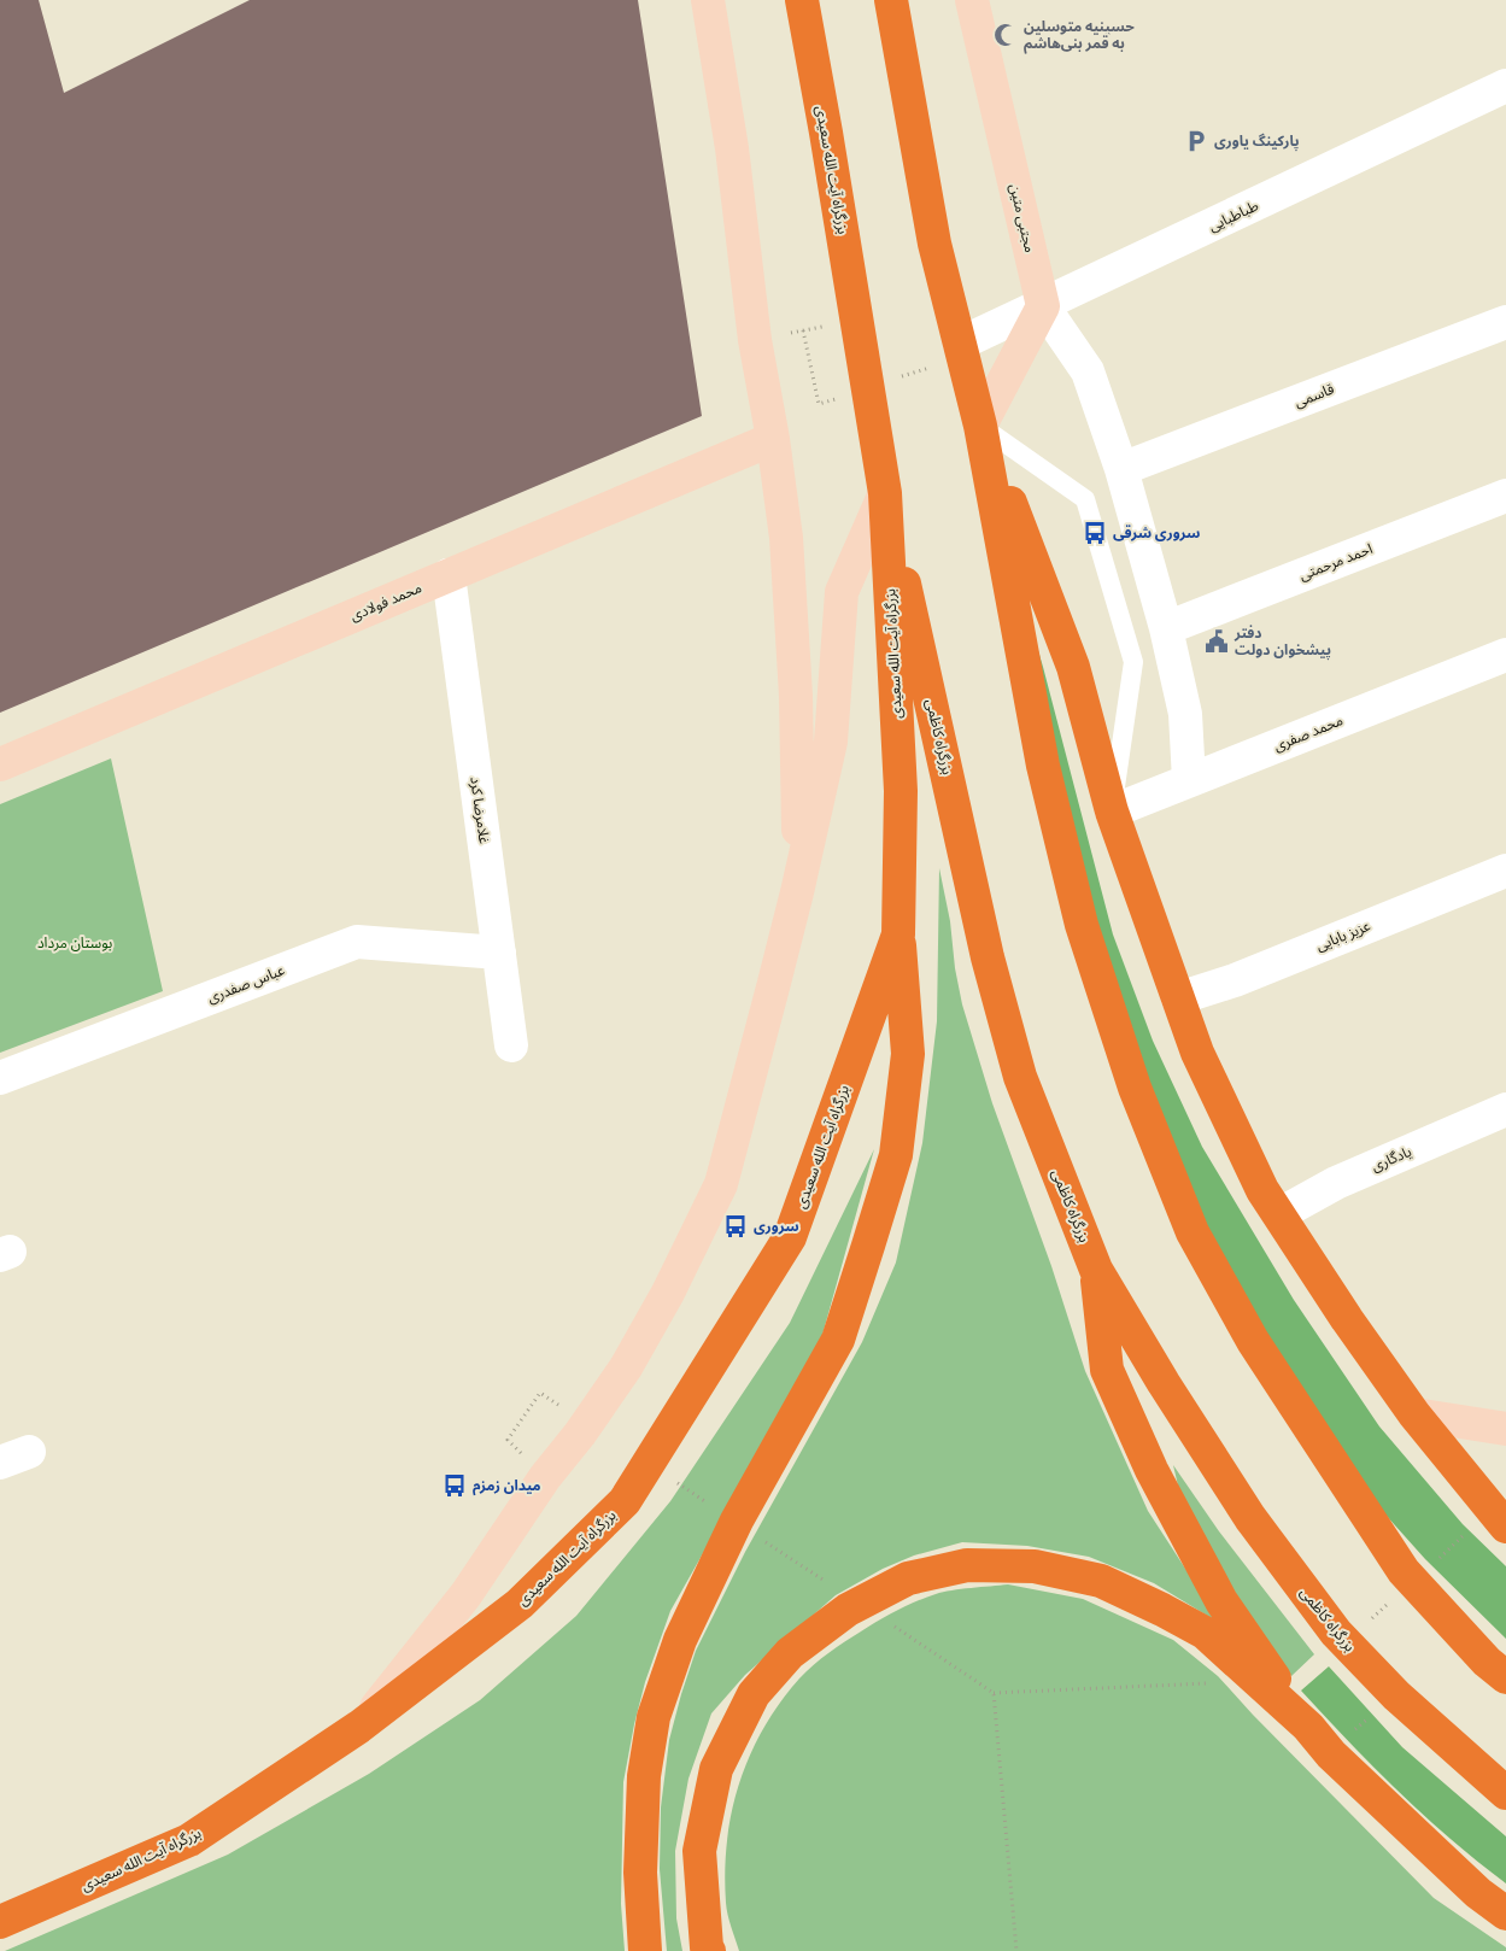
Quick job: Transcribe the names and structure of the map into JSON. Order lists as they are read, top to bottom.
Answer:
{
  "streets": {
    "highway": ["بزرگراه آیت الله سعیدی", "بزرگراه کاظمی"],
    "street": [
      "طباطبایی",
      "مجتبی متین",
      "قاسمی",
      "احمد مرحمتی",
      "محمد فولادی",
      "محمد صفری",
      "غلامرضا کرد",
      "عزیز بابایی",
      "عباس صفدری",
      "یادگاری"
    ]
  },
  "crossings": [
    ["بزرگراه آیت الله سعیدی", "بزرگراه کاظمی"],
    ["طباطبایی", "مجتبی متین"],
    ["محمد فولادی", "غلامرضا کرد"],
    ["غلامرضا کرد", "عباس صفدری"]
  ],
  "parks": ["بوستان مرداد"],
  "places": {
    "mosque": ["حسینیه متوسلین به قمر بنی‌هاشم"],
    "parking": ["پارکینگ یاوری"],
    "bus stop": ["سروری شرقی", "سروری", "میدان زمزم"],
    "public building": ["دفتر پیشخوان دولت"]
  }
}
